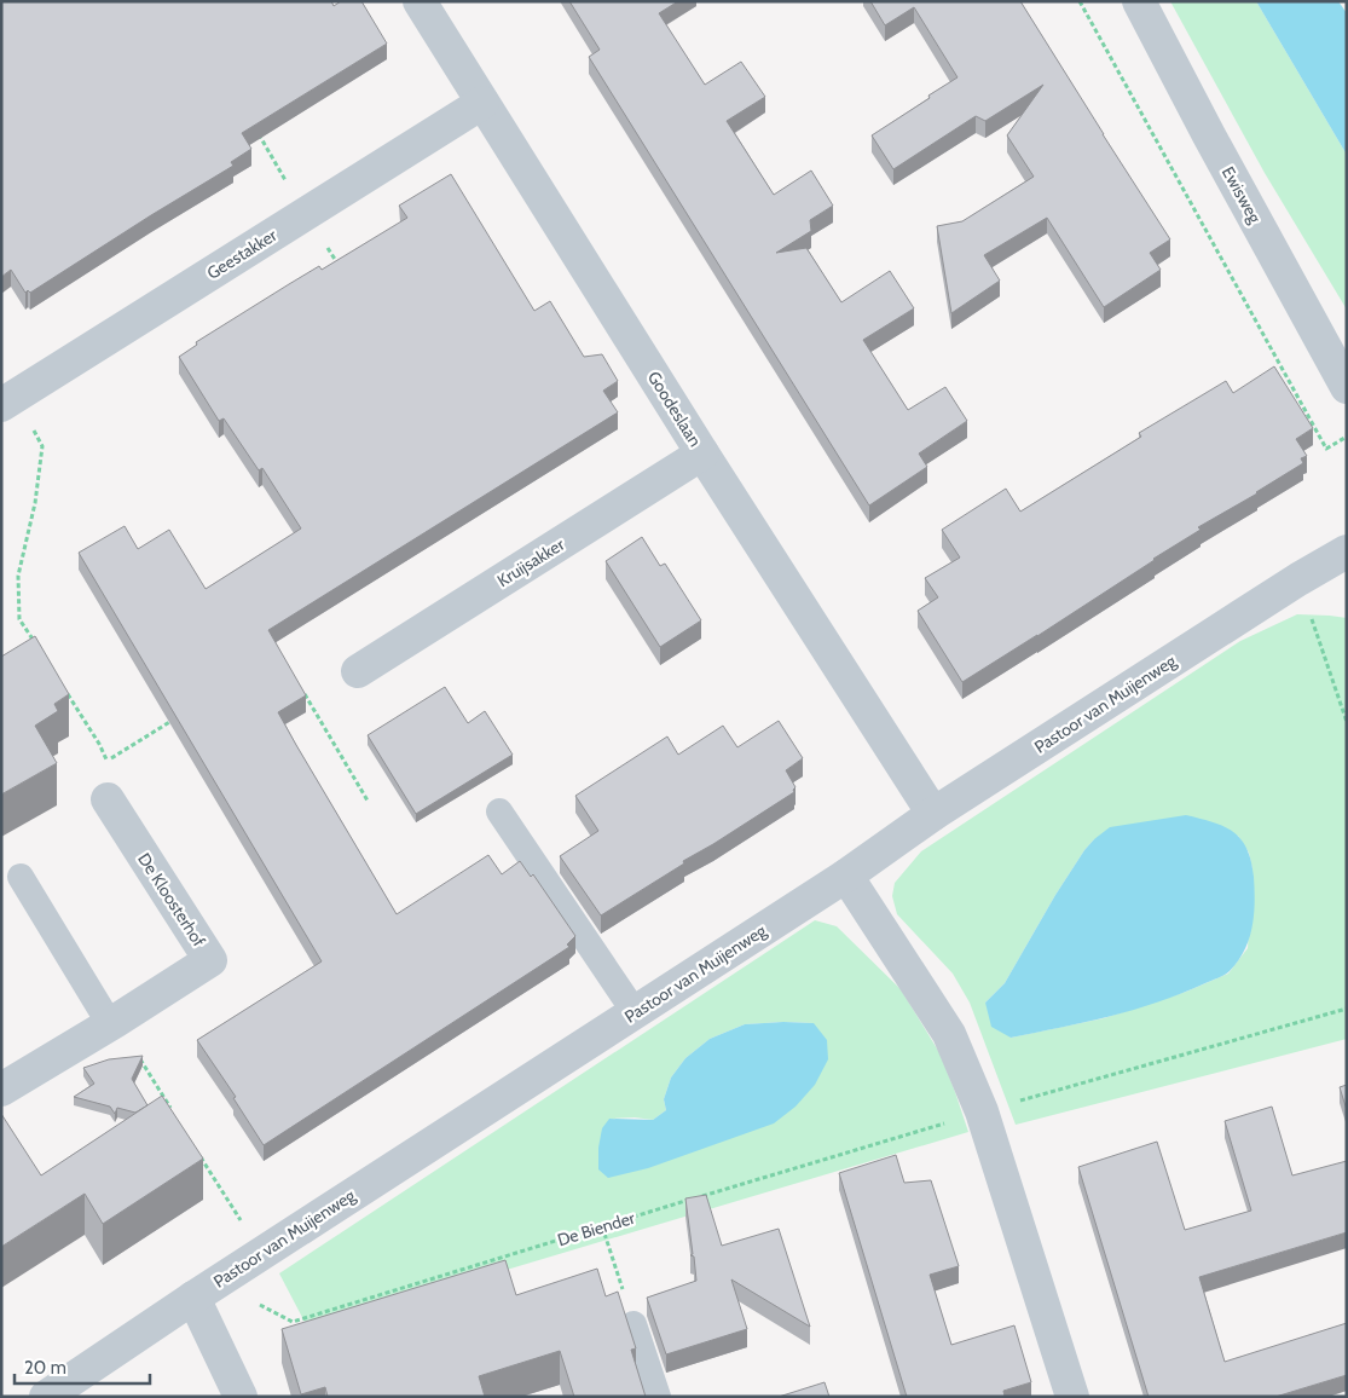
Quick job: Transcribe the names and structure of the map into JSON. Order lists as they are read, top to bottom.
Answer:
{
  "streets": {
    "street": [
      "Ewisweg",
      "Geestakker",
      "Goodeslaan",
      "Kruijsakker",
      "Pastoor van Muijenweg",
      "De Kloosterhof"
    ],
    "path": ["De Biender"]
  },
  "crossings": [
    ["Geestakker", "Goodeslaan"],
    ["Goodeslaan", "Kruijsakker"],
    ["Goodeslaan", "Pastoor van Muijenweg"],
    ["Pastoor van Muijenweg", "De Biender"]
  ],
  "scale_bar": "20 m"
}
